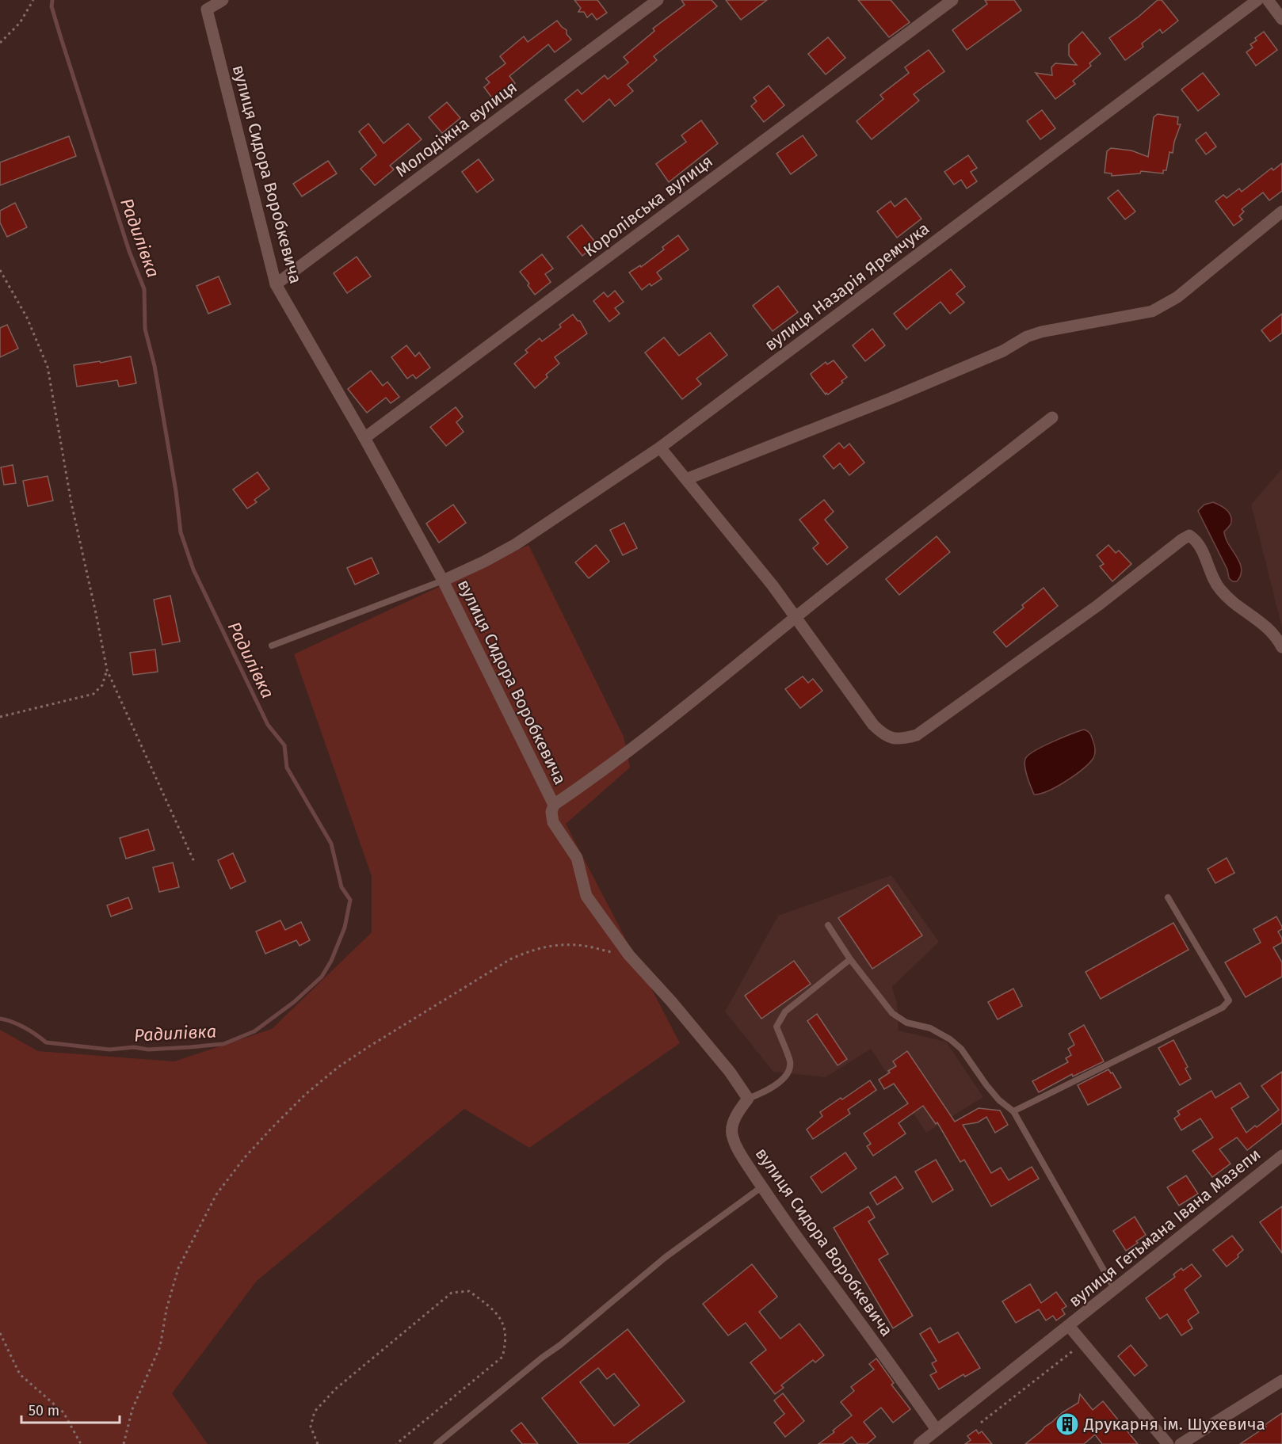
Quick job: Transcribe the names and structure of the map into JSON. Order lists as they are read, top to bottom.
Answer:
{
  "streets": {
    "street": [
      "Молодіжна вулиця",
      "вулиця Сидора Воробкевича",
      "Королівська вулиця",
      "вулиця Назарія Яремчука",
      "вулиця Гетьмана Івана Мазепи"
    ]
  },
  "crossings": [
    ["Молодіжна вулиця", "вулиця Сидора Воробкевича"],
    ["вулиця Сидора Воробкевича", "Королівська вулиця"],
    ["вулиця Сидора Воробкевича", "вулиця Назарія Яремчука"],
    ["вулиця Сидора Воробкевича", "вулиця Гетьмана Івана Мазепи"]
  ],
  "water": ["Радилівка"],
  "places": {
    "building": ["Друкарня ім. Шухевича"]
  },
  "scale_bar": "50 m"
}
